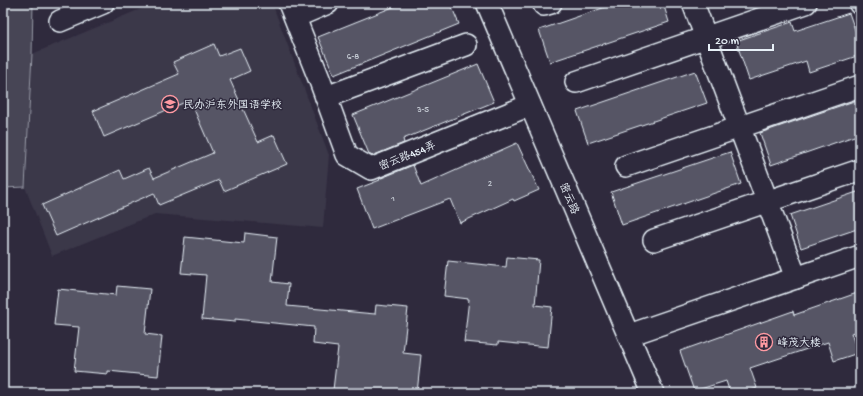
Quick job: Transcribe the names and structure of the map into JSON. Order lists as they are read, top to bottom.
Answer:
{
  "streets": {
    "street": ["密云路454弄", "密云路"]
  },
  "crossings": [
    ["密云路454弄", "密云路"]
  ],
  "places": {
    "school or university": ["民办沪东外国语学校"],
    "building": ["峰茂大楼"]
  },
  "house_numbers": [
    "6-8",
    "3-5",
    "2",
    "1"
  ],
  "scale_bar": "20 m"
}
